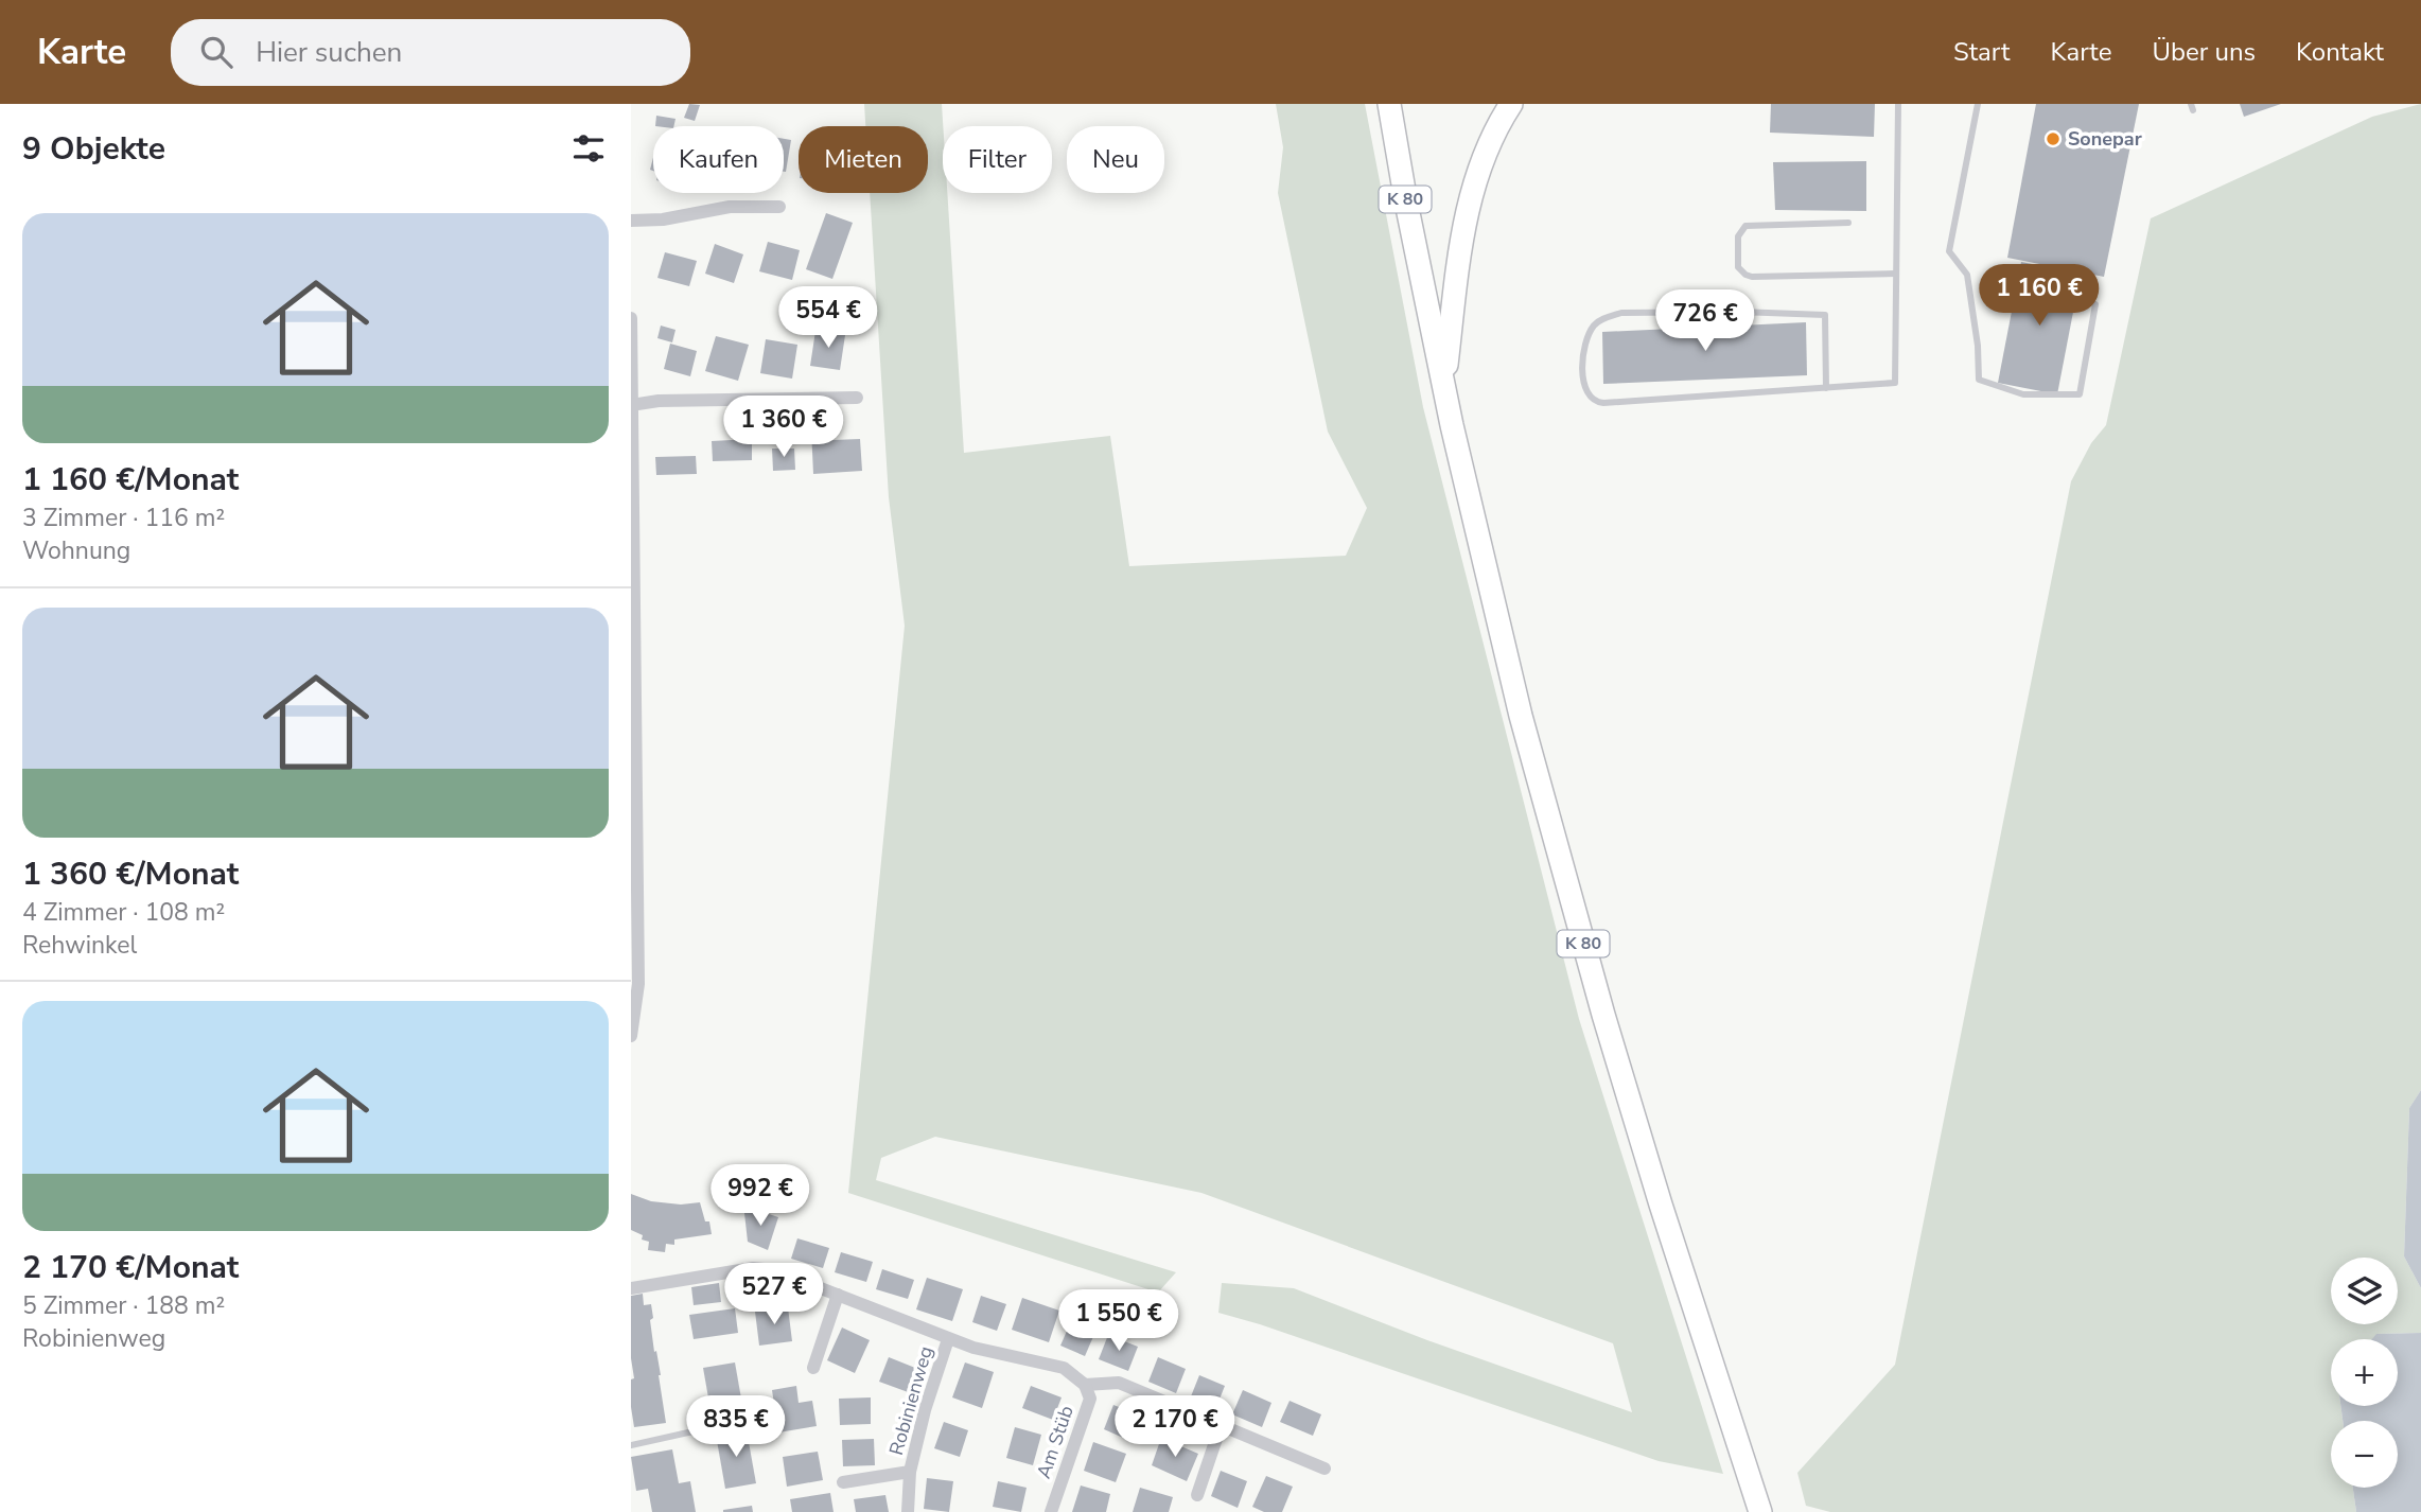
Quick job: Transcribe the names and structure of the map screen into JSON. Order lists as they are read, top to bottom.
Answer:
{
  "streets": {
    "highway": ["K 80"],
    "street": ["Robinienweg", "Am Stüb"]
  },
  "crossings": [
    ["Robinienweg", "Am Stüb"]
  ],
  "places": ["Sonepar"],
  "page": {
    "header": "Karte",
    "search": "Hier suchen",
    "nav": [
      "Start",
      "Karte",
      "Über uns",
      "Kontakt"
    ],
    "heading": "9 Objekte",
    "chip": [
      "Kaufen",
      "Mieten",
      "Filter",
      "Neu"
    ],
    "list": [
      {
        "name": "1 160 €/Monat",
        "note": "3 Zimmer · 116 m² · Wohnung"
      },
      {
        "name": "1 360 €/Monat",
        "note": "4 Zimmer · 108 m² · Rehwinkel"
      },
      {
        "name": "2 170 €/Monat",
        "note": "5 Zimmer · 188 m² · Robinienweg"
      }
    ],
    "price": [
      "1 160 €",
      "554 €",
      "726 €",
      "1 360 €",
      "992 €",
      "527 €",
      "1 550 €",
      "835 €",
      "2 170 €"
    ],
    "map_buttons": ["+", "−"]
  }
}
